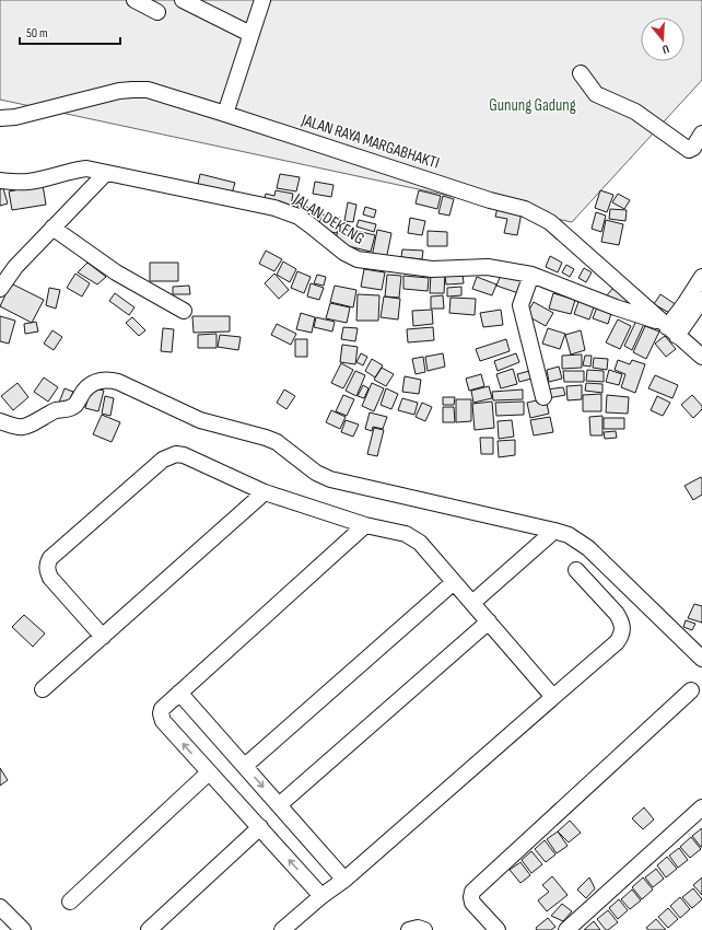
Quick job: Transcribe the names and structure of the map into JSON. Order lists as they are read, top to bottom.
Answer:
{
  "streets": {
    "street": ["JALAN RAYA MARGABHAKTI", "JALAN DEKENG"]
  },
  "crossings": [
    ["JALAN RAYA MARGABHAKTI", "JALAN DEKENG"]
  ],
  "parks": ["Gunung Gadung"],
  "scale_bar": "50 m",
  "north": "bottom"
}
